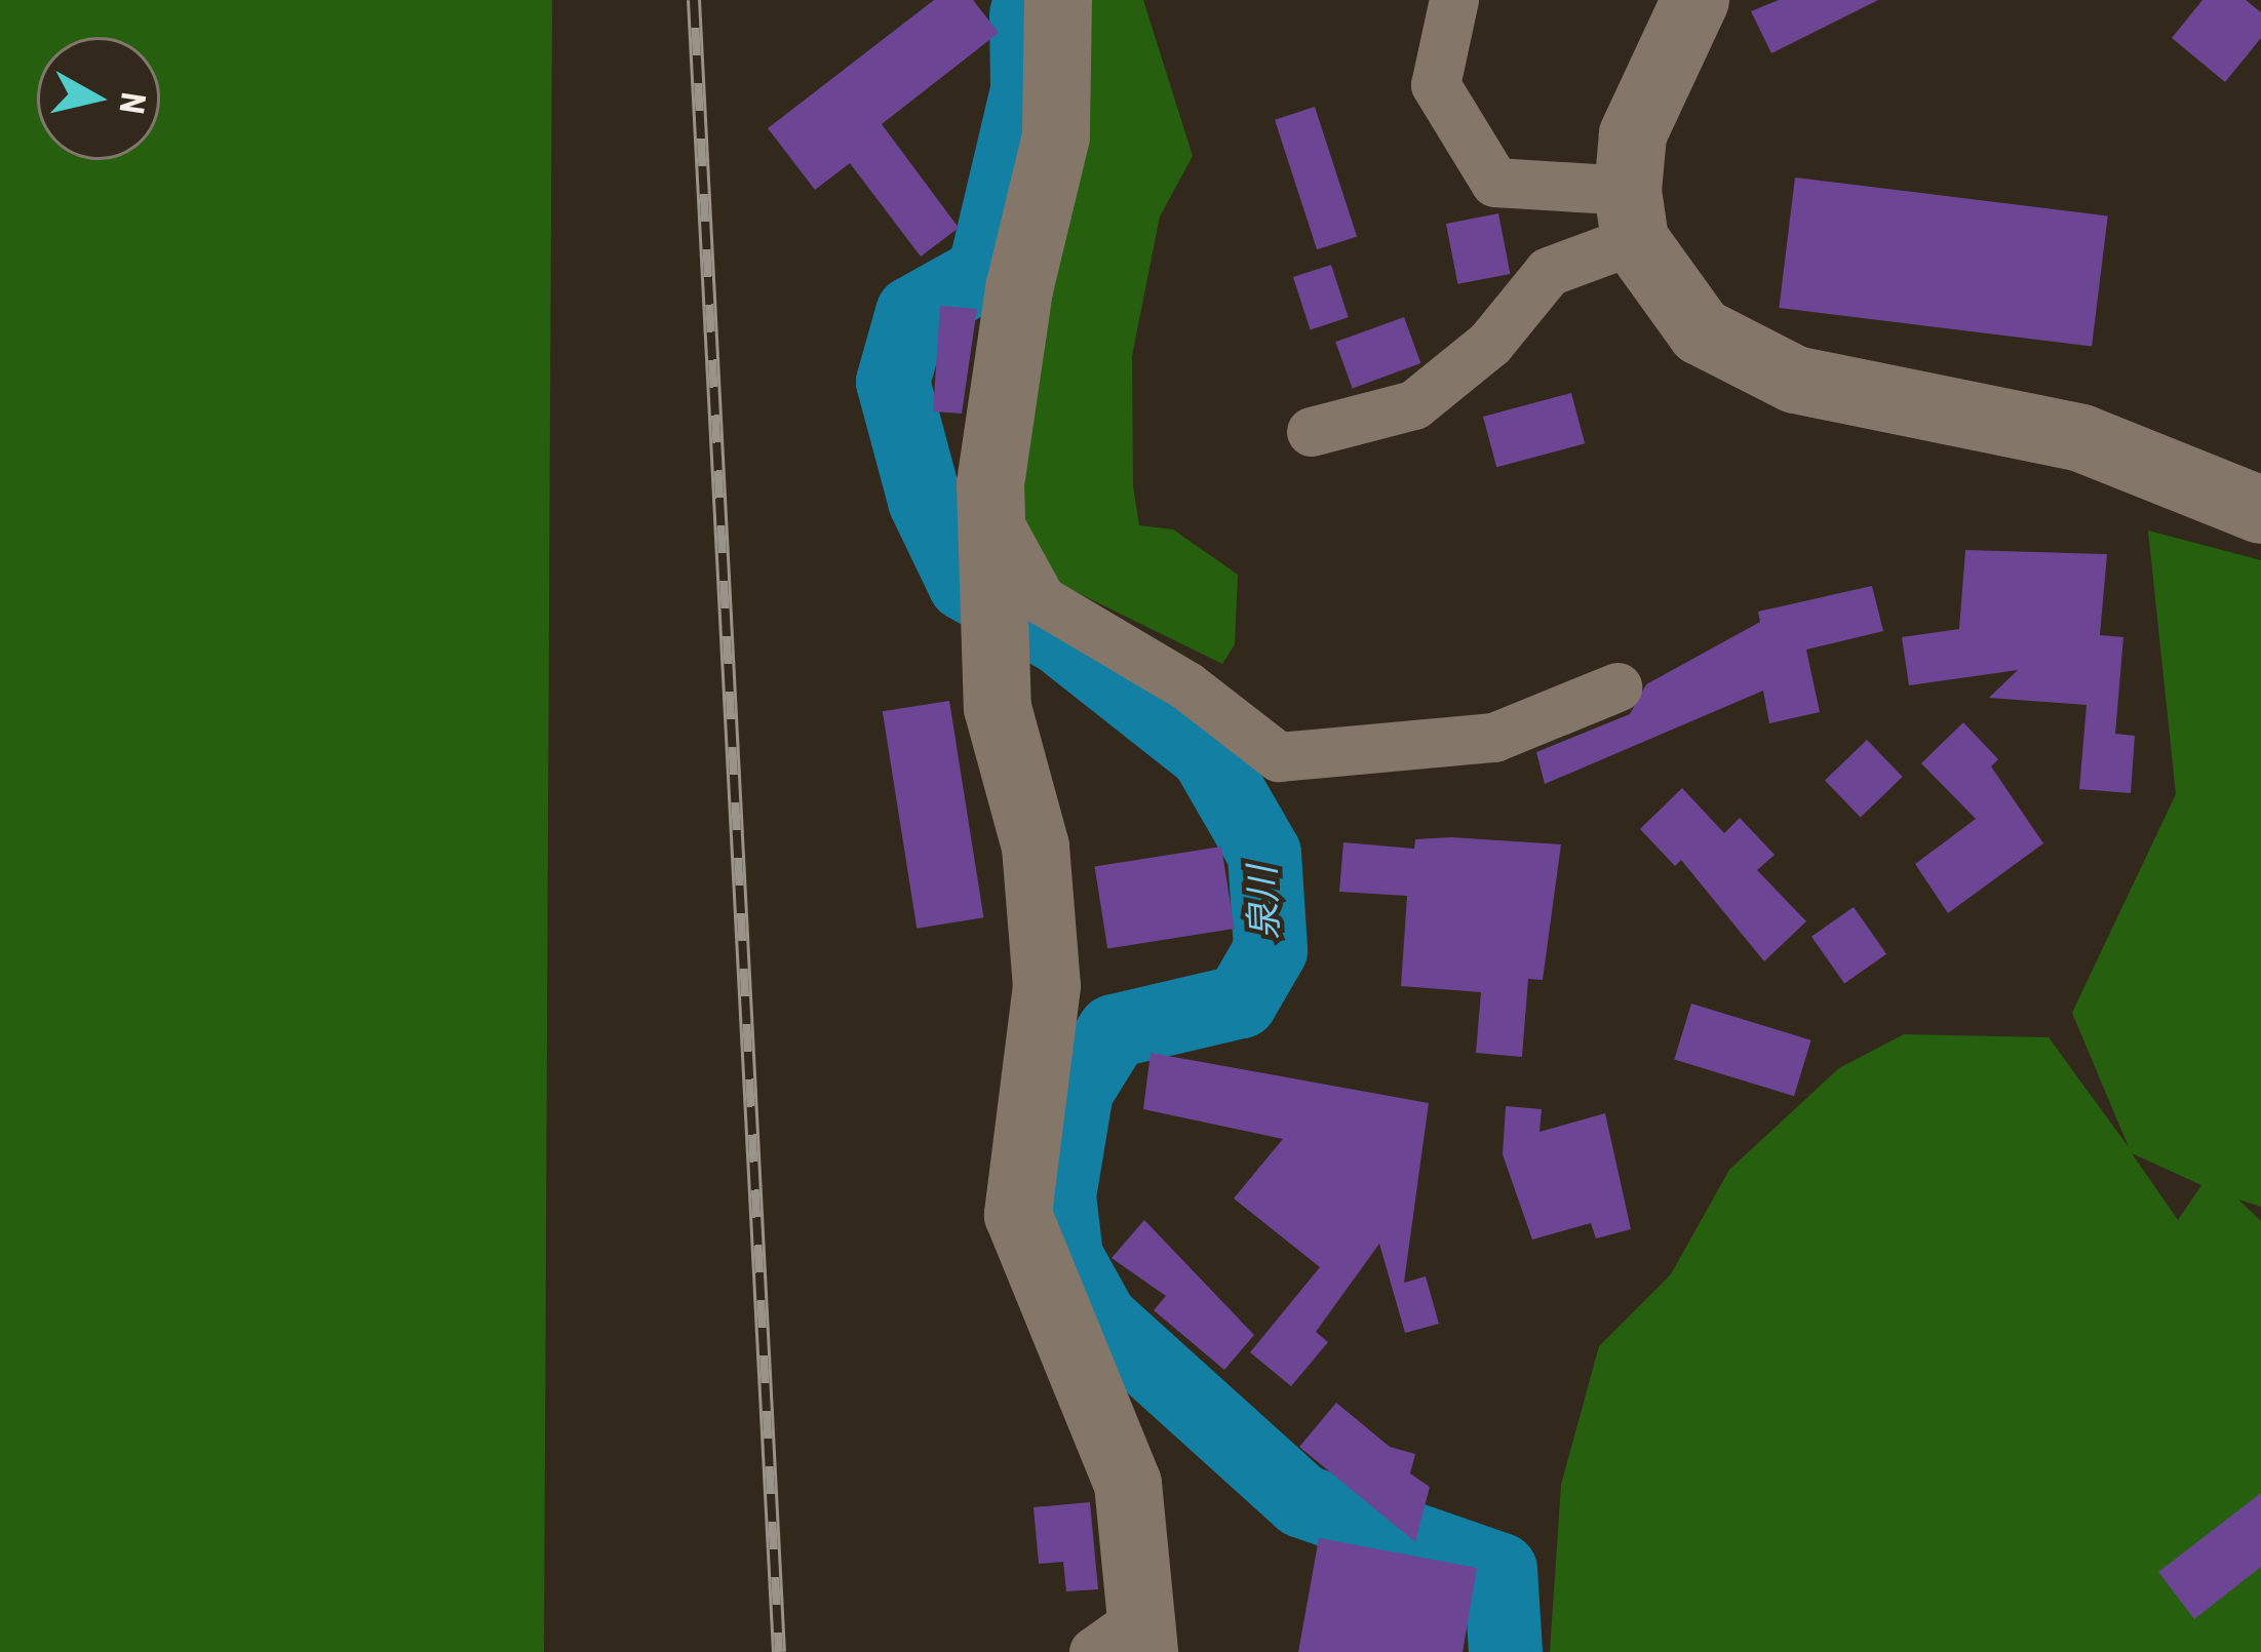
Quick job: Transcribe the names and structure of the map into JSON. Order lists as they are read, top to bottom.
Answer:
{
  "water": ["泉川"],
  "north": "right"
}
